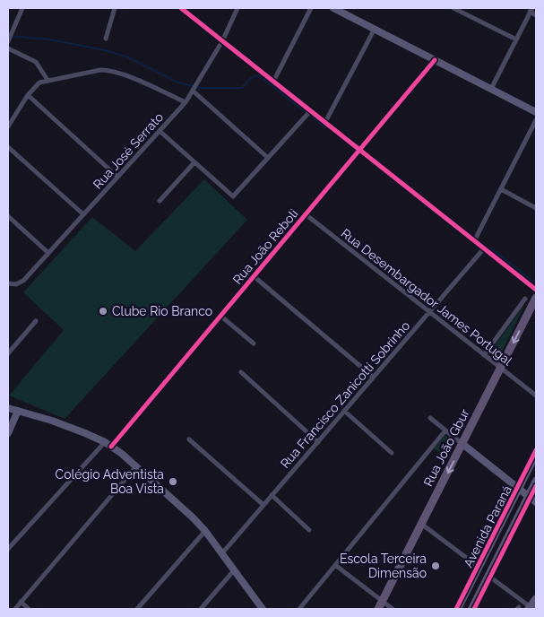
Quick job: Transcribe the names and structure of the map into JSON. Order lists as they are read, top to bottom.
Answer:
{
  "streets": {
    "main road": ["Rua João Gbur"],
    "street": [
      "Rua José Serrato",
      "Rua João Reboli",
      "Rua Desembargador James Portugal",
      "Rua Francisco Zanicotti Sobrinho",
      "Avenida Paraná"
    ]
  },
  "crossings": [
    ["Rua João Reboli", "Rua Desembargador James Portugal"],
    ["Rua Desembargador James Portugal", "Rua Francisco Zanicotti Sobrinho"],
    ["Rua Desembargador James Portugal", "Rua João Gbur"]
  ],
  "one_way": ["Rua João Gbur"],
  "places": ["Clube Rio Branco", "Colégio Adventista Boa Vista", "Escola Terceira Dimensão"]
}
